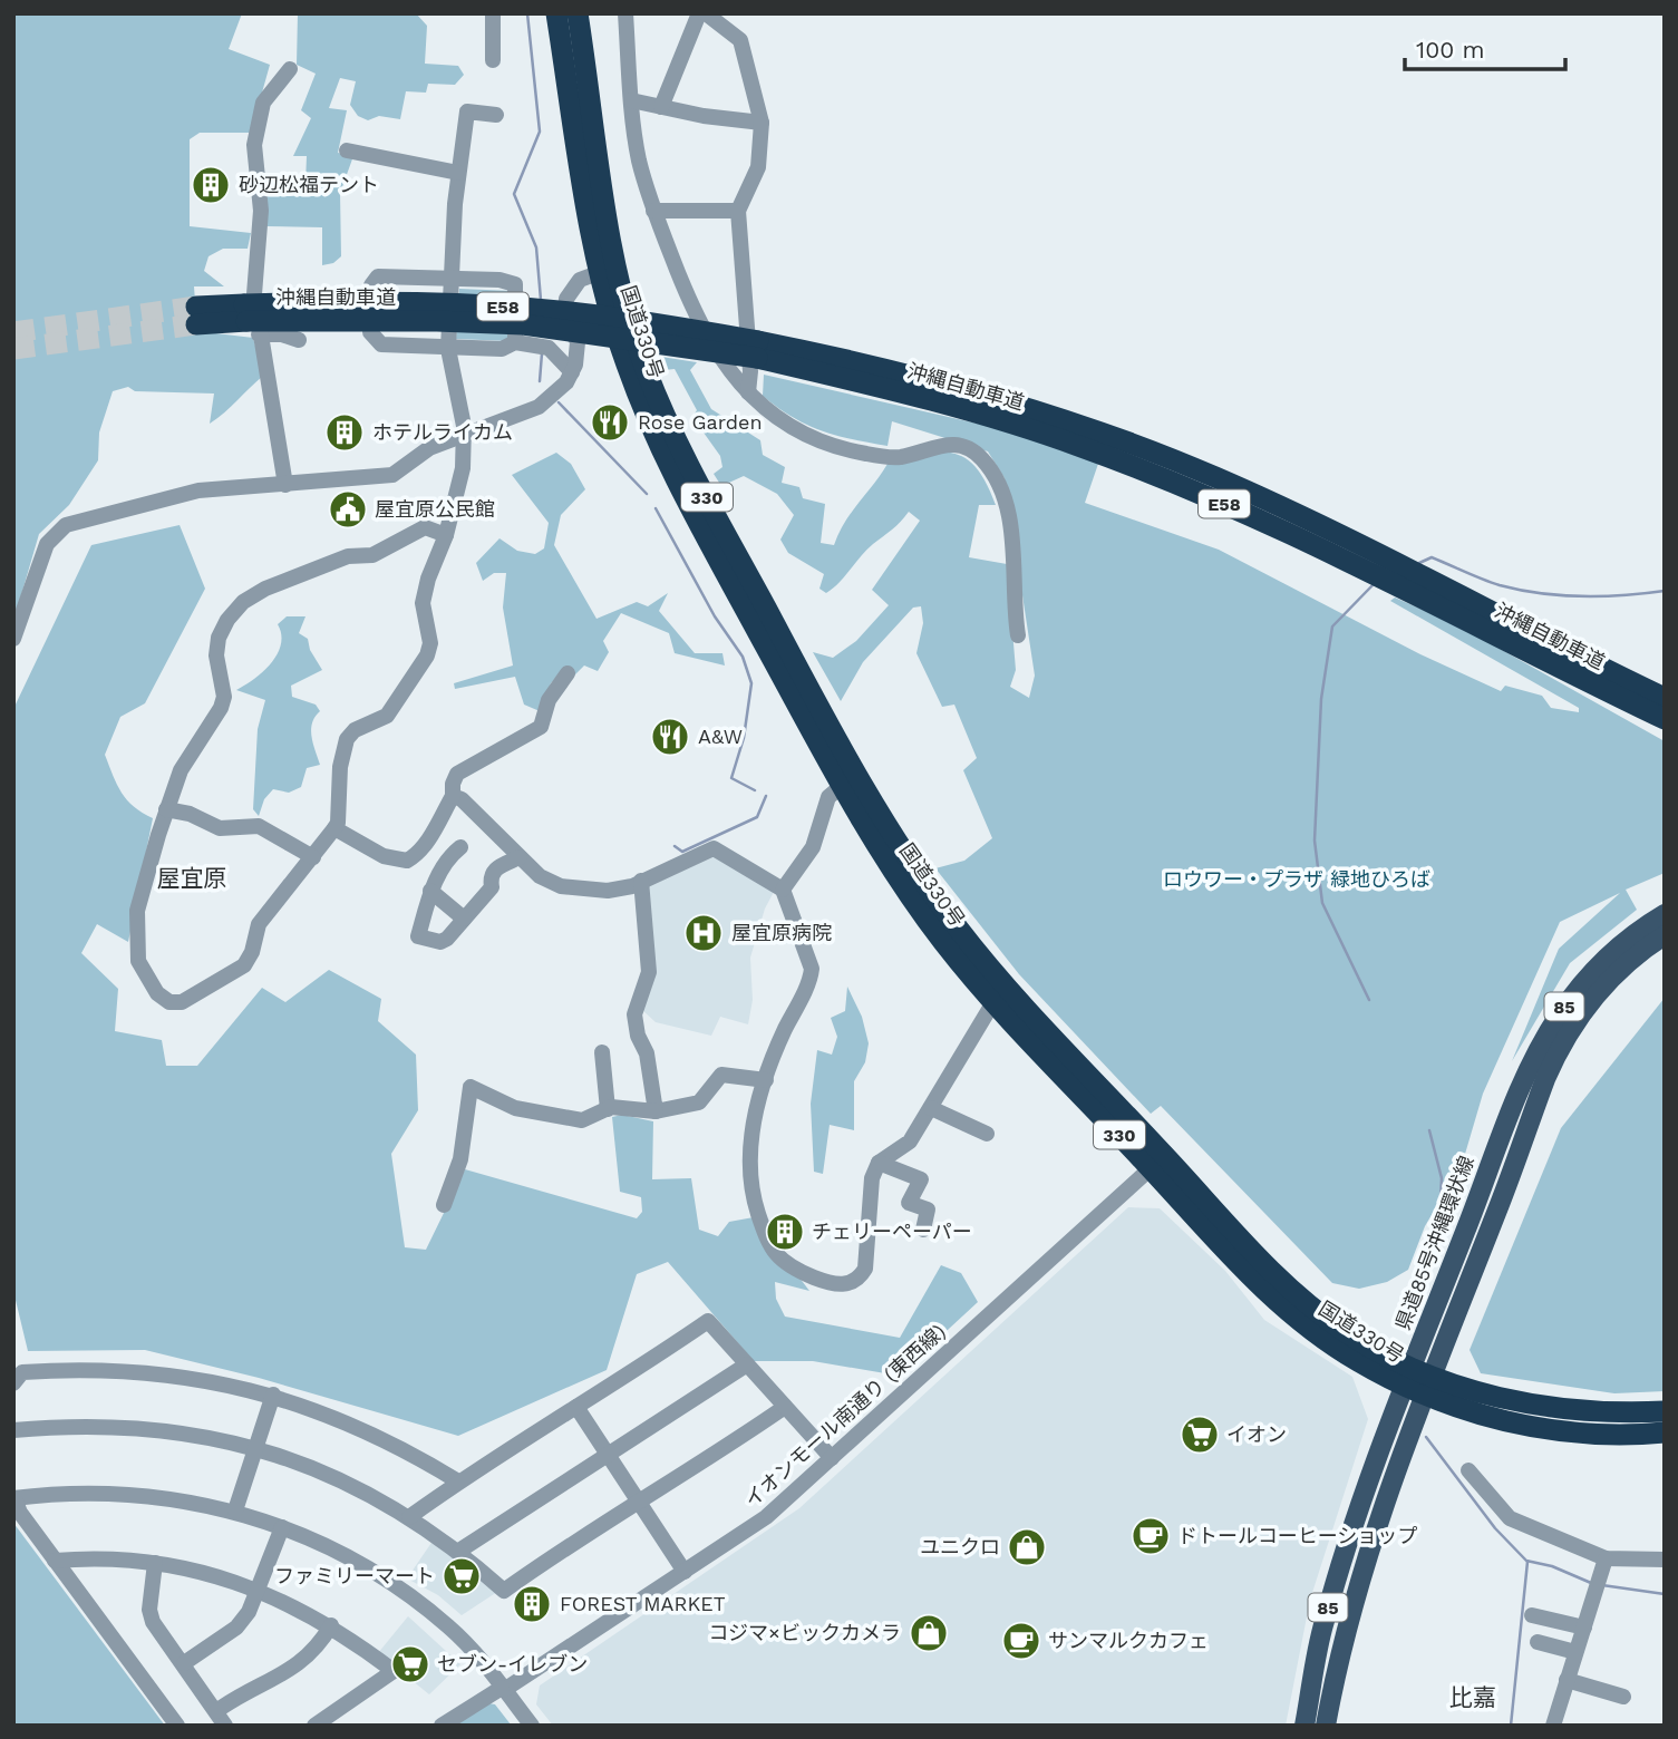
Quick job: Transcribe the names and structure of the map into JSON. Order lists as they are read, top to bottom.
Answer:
{
  "streets": {
    "highway": [
      "沖縄自動車道",
      "E58",
      "国道330号",
      "330"
    ],
    "main road": ["85", "県道85号沖縄環状線"],
    "street": ["イオンモール南通り (東西線)"]
  },
  "crossings": [
    ["国道330号", "85"],
    ["国道330号", "県道85号沖縄環状線"],
    ["国道330号", "イオンモール南通り (東西線)"]
  ],
  "districts": ["屋宜原", "比嘉"],
  "parks": ["ロウワー・プラザ 緑地ひろば"],
  "places": {
    "building": [
      "砂辺松福テント",
      "ホテルライカム",
      "チェリーペーパー",
      "FOREST MARKET"
    ],
    "restaurant": ["Rose Garden", "A&W"],
    "public building": ["屋宜原公民館"],
    "hospital": ["屋宜原病院"],
    "supermarket": ["イオン", "ファミリーマート", "セブン-イレブン"],
    "cafe": ["ドトールコーヒーショップ", "サンマルクカフェ"],
    "shop": ["ユニクロ", "コジマ×ビックカメラ"]
  },
  "scale_bar": "100 m"
}
